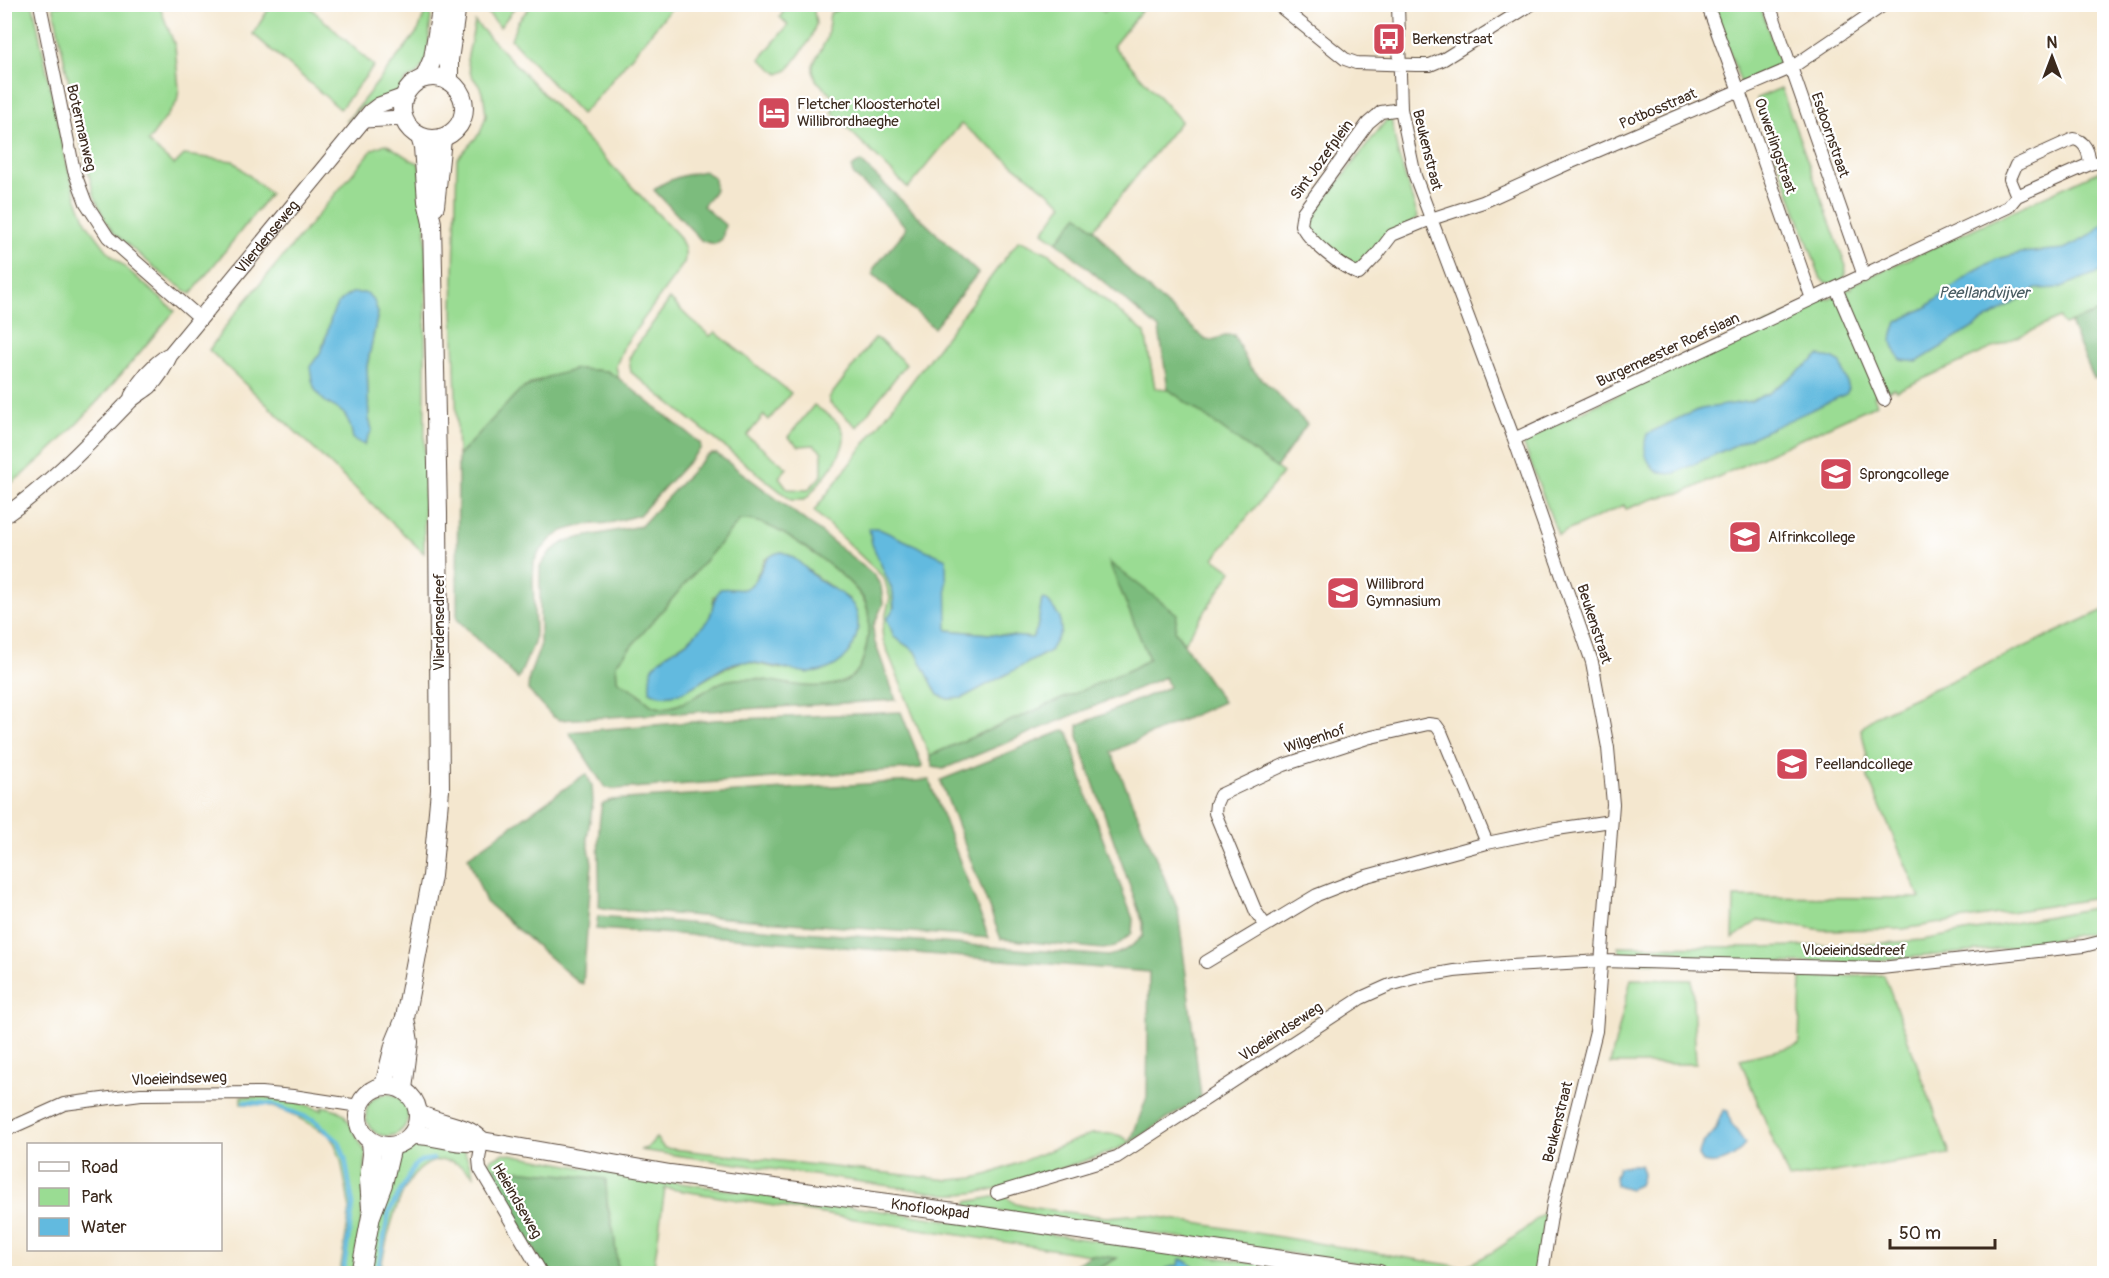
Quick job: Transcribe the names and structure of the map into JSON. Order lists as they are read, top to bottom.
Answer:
{
  "streets": {
    "main road": ["Vlierdensedreef", "Knoflookpad"],
    "street": [
      "Potbosstraat",
      "Botermanweg",
      "Esdoornstraat",
      "Ouwerlingstraat",
      "Beukenstraat",
      "Sint Jozefplein",
      "Vlierdenseweg",
      "Burgemeester Roefslaan",
      "Wilgenhof",
      "Vloeieindsedreef",
      "Vloeieindseweg",
      "Heieindseweg"
    ]
  },
  "crossings": [
    ["Potbosstraat", "Esdoornstraat"],
    ["Potbosstraat", "Ouwerlingstraat"],
    ["Potbosstraat", "Beukenstraat"],
    ["Potbosstraat", "Sint Jozefplein"],
    ["Botermanweg", "Vlierdenseweg"],
    ["Esdoornstraat", "Burgemeester Roefslaan"],
    ["Ouwerlingstraat", "Burgemeester Roefslaan"],
    ["Beukenstraat", "Sint Jozefplein"],
    ["Beukenstraat", "Burgemeester Roefslaan"],
    ["Beukenstraat", "Vloeieindsedreef"],
    ["Beukenstraat", "Vloeieindseweg"],
    ["Vlierdenseweg", "Vlierdensedreef"],
    ["Vlierdensedreef", "Vloeieindseweg"],
    ["Vlierdensedreef", "Knoflookpad"],
    ["Vloeieindsedreef", "Vloeieindseweg"],
    ["Vloeieindseweg", "Knoflookpad"],
    ["Heieindseweg", "Knoflookpad"]
  ],
  "water": ["Peellandvijver"],
  "places": {
    "bus stop": ["Berkenstraat"],
    "hotel": ["Fletcher Kloosterhotel Willibrordhaeghe"],
    "school or university": [
      "Sprongcollege",
      "Alfrinkcollege",
      "Willibrord Gymnasium",
      "Peellandcollege"
    ]
  },
  "legend": ["Road", "Park", "Water"],
  "scale_bar": "50 m",
  "north": "top"
}
